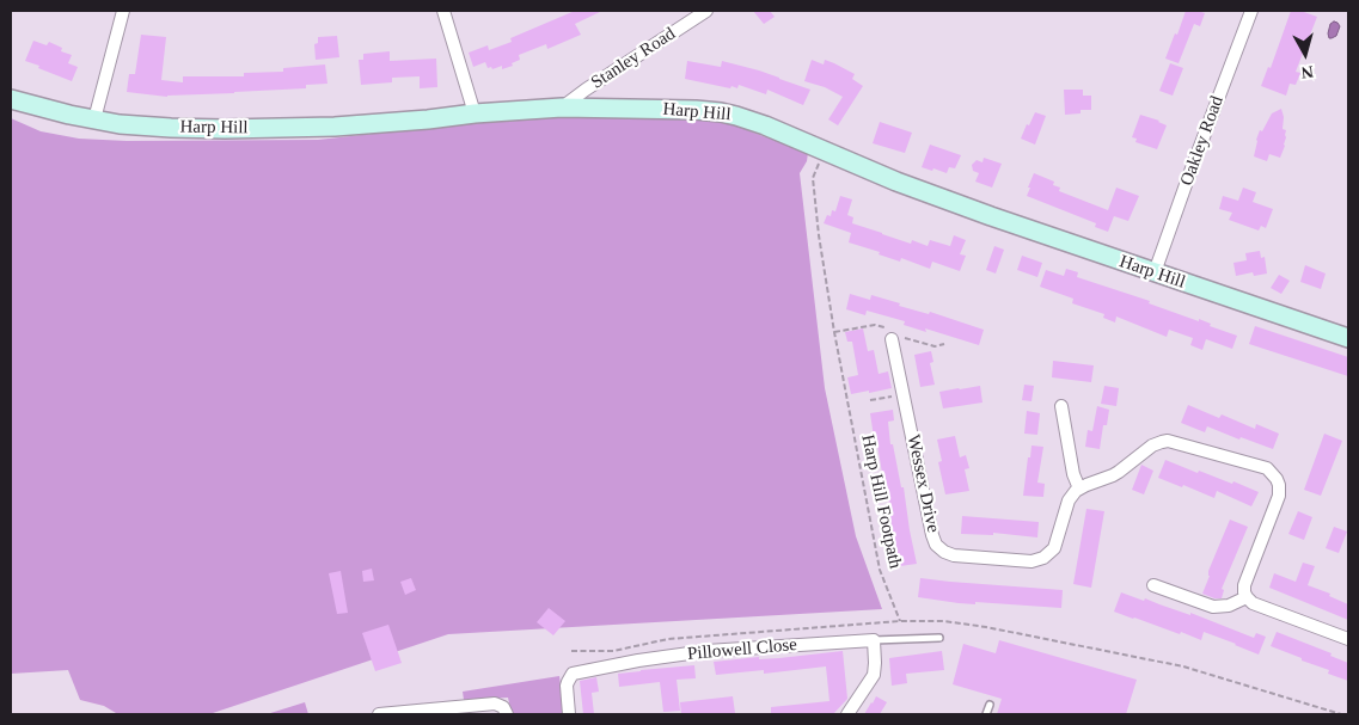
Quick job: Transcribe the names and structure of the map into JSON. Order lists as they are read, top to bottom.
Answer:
{
  "streets": {
    "street": [
      "Stanley Road",
      "Harp Hill",
      "Oakley Road",
      "Wessex Drive",
      "Pillowell Close"
    ],
    "path": ["Harp Hill Footpath"]
  },
  "crossings": [
    ["Stanley Road", "Harp Hill"],
    ["Harp Hill", "Oakley Road"],
    ["Harp Hill", "Harp Hill Footpath"]
  ],
  "north": "bottom"
}
